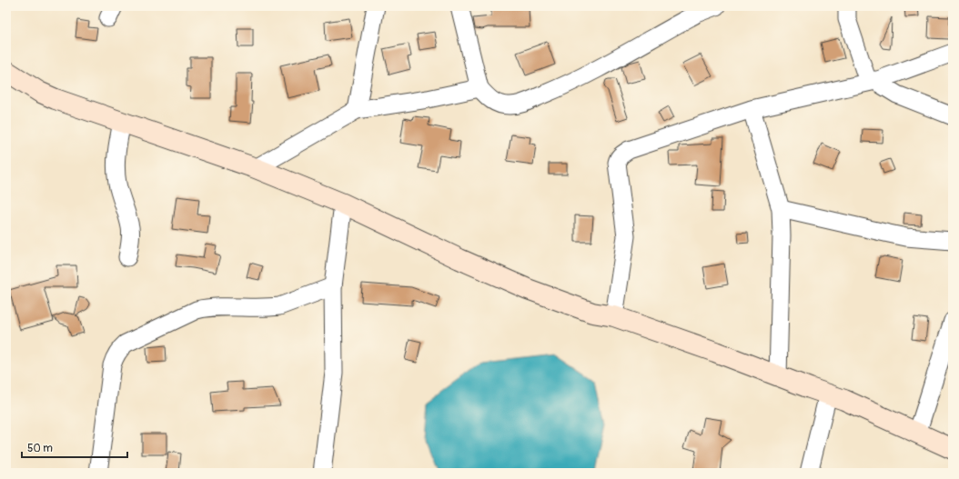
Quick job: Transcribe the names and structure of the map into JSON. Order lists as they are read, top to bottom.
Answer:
{
  "scale_bar": "50 m"
}
